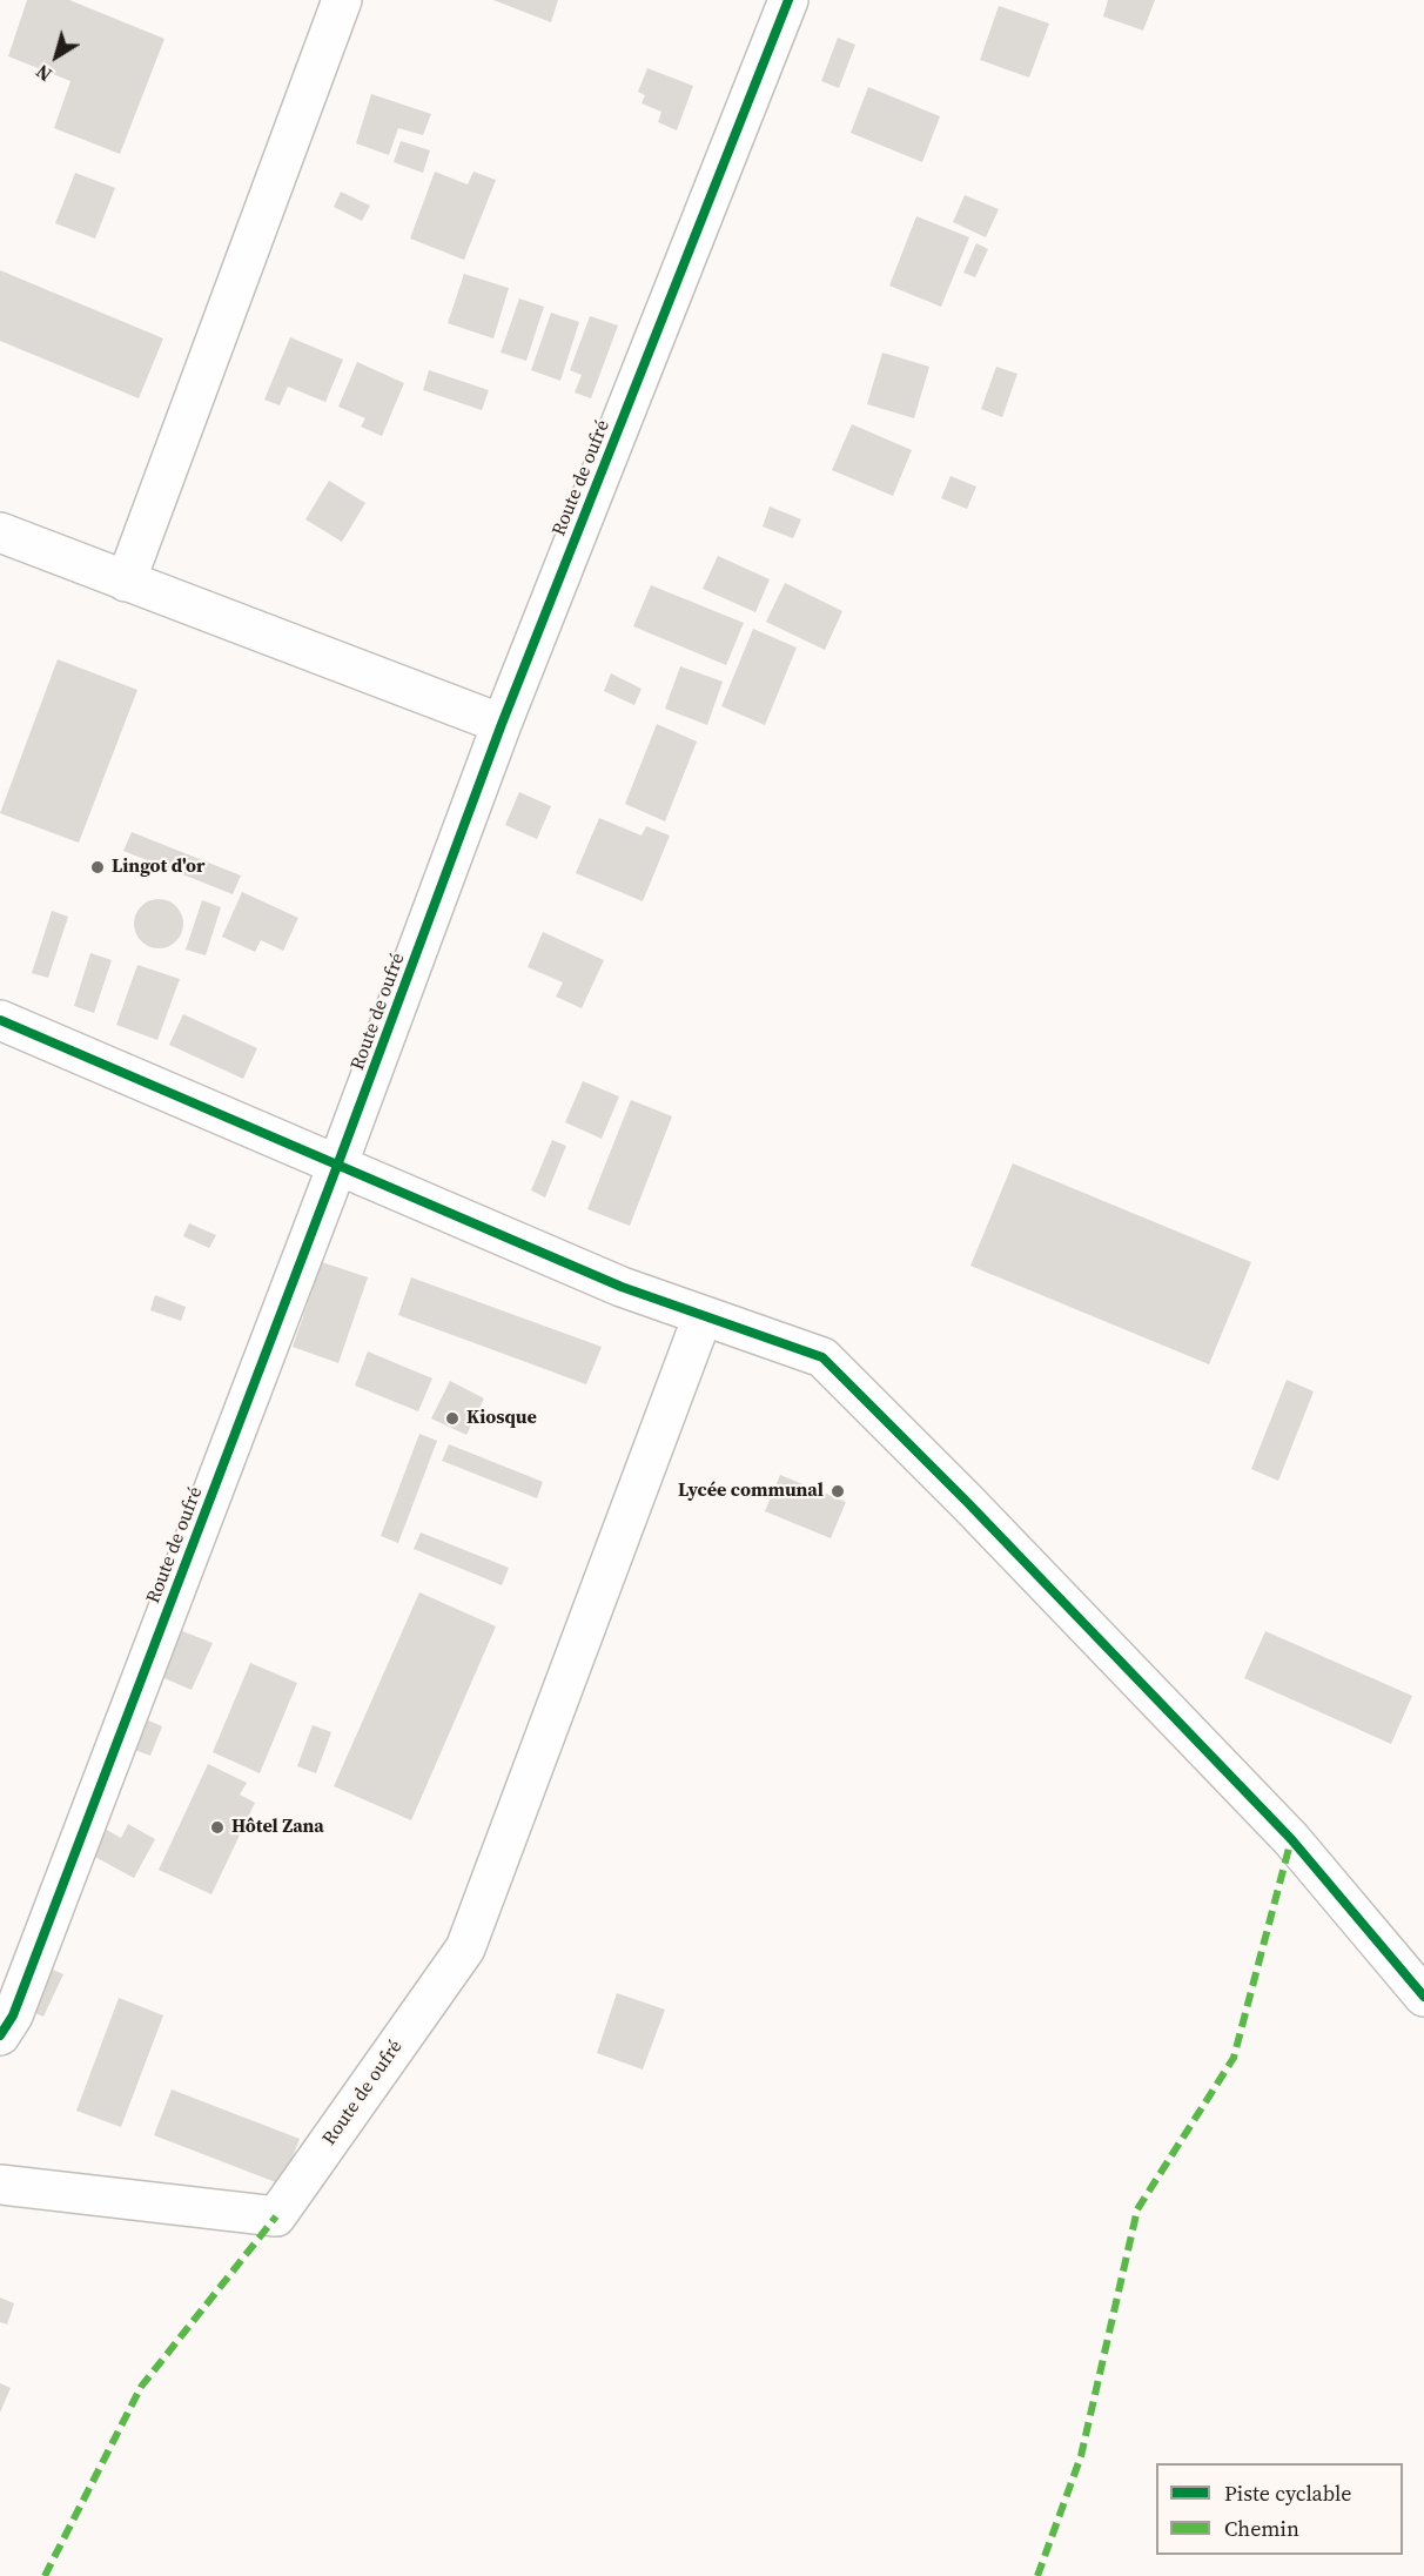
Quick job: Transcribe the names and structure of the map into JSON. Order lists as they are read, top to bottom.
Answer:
{
  "streets": {
    "street": ["Route de oufré"]
  },
  "places": [
    "Lingot d'or",
    "Kiosque",
    "Lycée communal",
    "Hôtel Zana"
  ],
  "legend": ["Piste cyclable", "Chemin"],
  "north": "bottom left"
}
